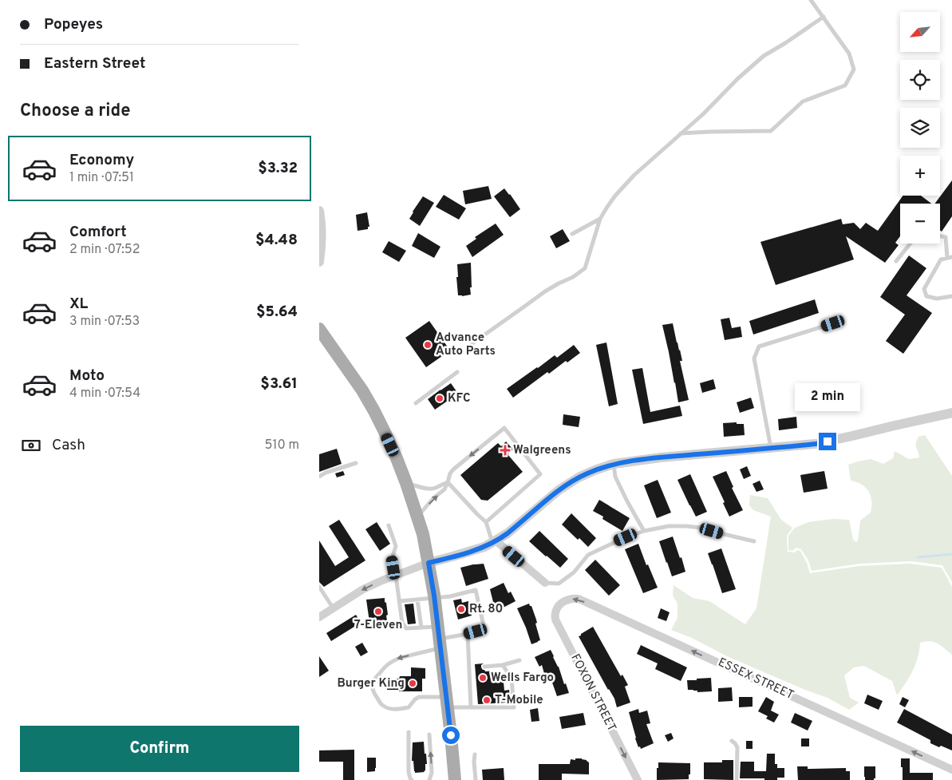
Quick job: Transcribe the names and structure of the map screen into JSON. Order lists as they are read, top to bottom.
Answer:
{
  "streets": {
    "street": ["ESSEX STREET", "FOXON STREET"]
  },
  "crossings": [
    ["ESSEX STREET", "FOXON STREET"]
  ],
  "one_way": ["ESSEX STREET", "FOXON STREET"],
  "places": {
    "other": [
      "Advance Auto Parts",
      "KFC",
      "Rt. 80",
      "7-Eleven",
      "Wells Fargo",
      "Burger King",
      "T-Mobile"
    ],
    "health": ["Walgreens"]
  },
  "north": "bottom left",
  "page": {
    "banner": ["Popeyes", "Eastern Street"],
    "map_buttons": ["+", "−"],
    "heading": "Choose a ride",
    "list": [
      {
        "name": "Economy",
        "note": "1 min · 07:51",
        "value": "$3.32"
      },
      {
        "name": "Comfort",
        "note": "2 min · 07:52",
        "value": "$4.48"
      },
      {
        "name": "XL",
        "note": "3 min · 07:53",
        "value": "$5.64"
      },
      {
        "name": "Moto",
        "note": "4 min · 07:54",
        "value": "$3.61"
      }
    ],
    "bubble": "2 min",
    "pay": ["Cash", "510 m"],
    "buttons": "Confirm"
  }
}
